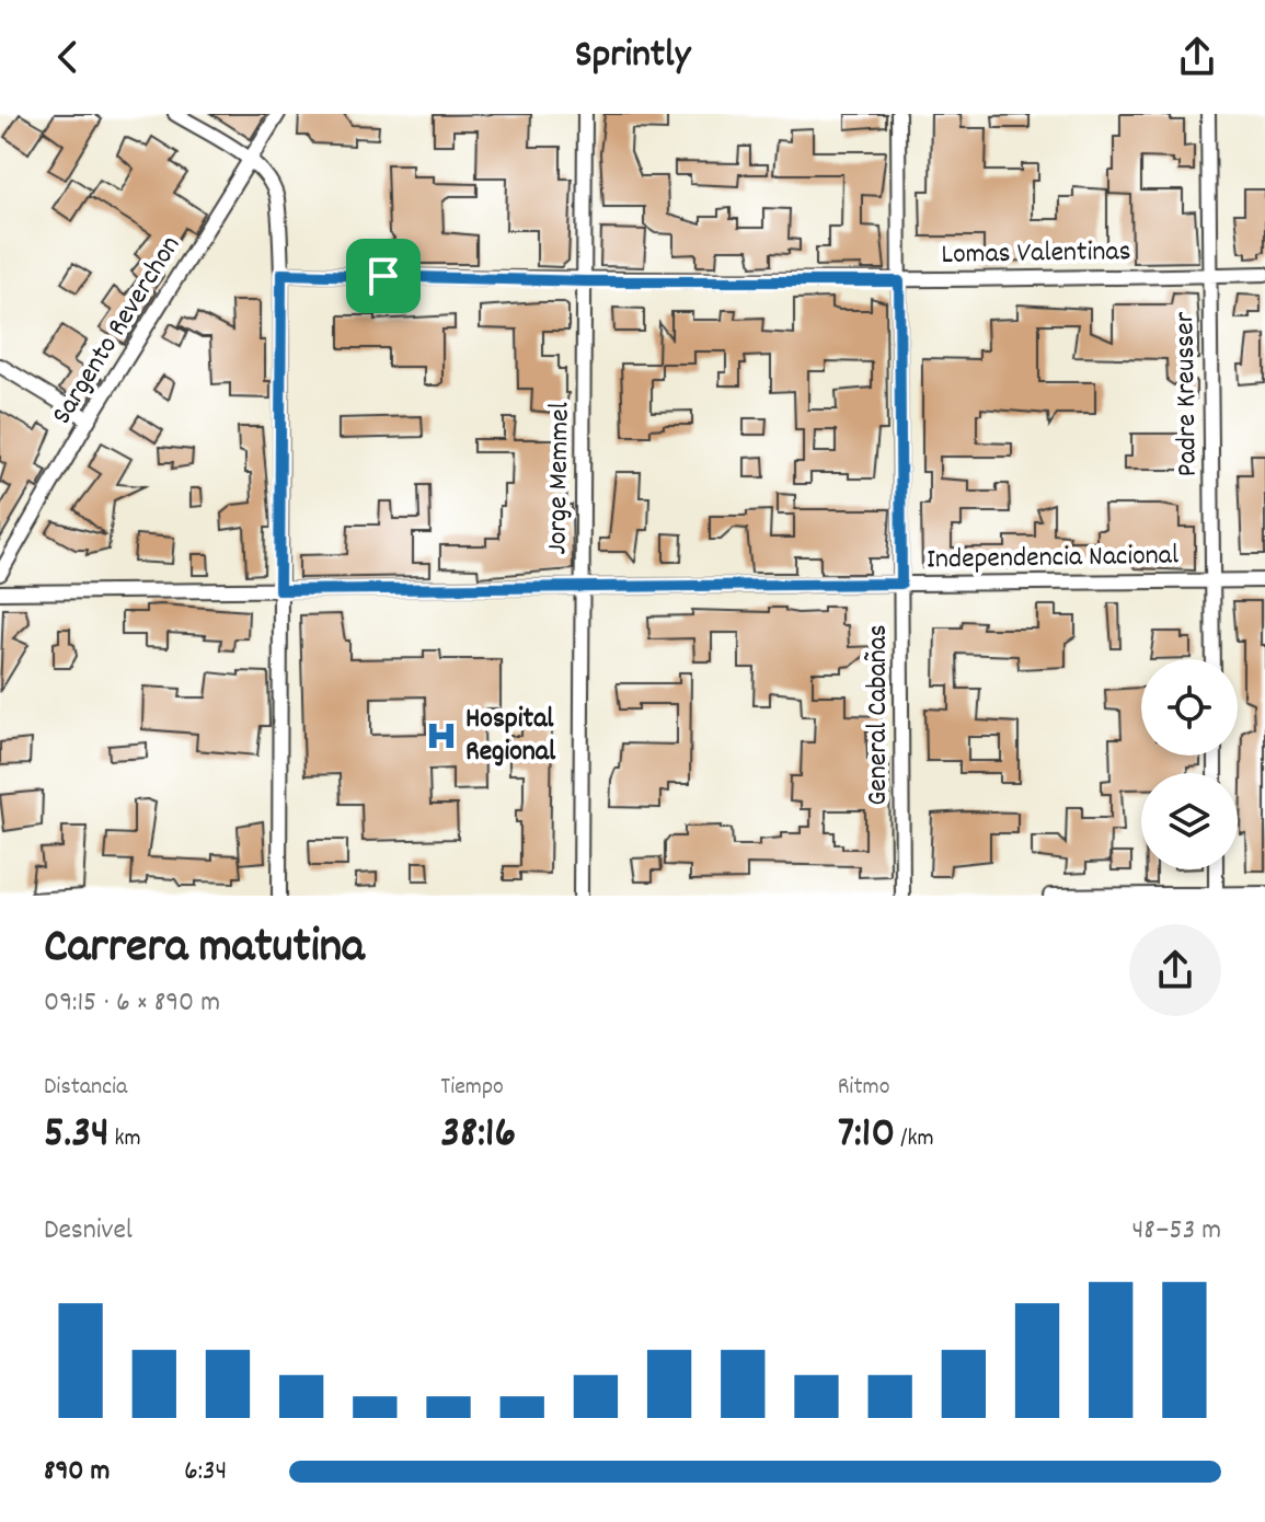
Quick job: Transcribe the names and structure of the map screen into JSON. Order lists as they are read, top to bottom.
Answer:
{
  "streets": {
    "street": [
      "Lomas Valentinas",
      "Sargento Reverchon",
      "Padre Kreusser",
      "Jorge Memmel",
      "Independencia Nacional",
      "General Cabañas"
    ]
  },
  "crossings": [
    ["Lomas Valentinas", "Padre Kreusser"],
    ["Lomas Valentinas", "Jorge Memmel"],
    ["Lomas Valentinas", "General Cabañas"],
    ["Padre Kreusser", "Independencia Nacional"],
    ["Jorge Memmel", "Independencia Nacional"],
    ["Independencia Nacional", "General Cabañas"]
  ],
  "places": {
    "hospital": ["Hospital Regional"]
  },
  "page": {
    "header": "Sprintly",
    "heading": ["Carrera matutina", "09:15 · 6 × 890 m"],
    "stats": [
      ["Distancia", "5.34 km"],
      ["Tiempo", "38:16"],
      ["Ritmo", "7:10 /km"]
    ],
    "chart": ["Desnivel", "48–53 m"],
    "list": [
      {
        "name": "890 m",
        "note": "6:34"
      }
    ]
  }
}
